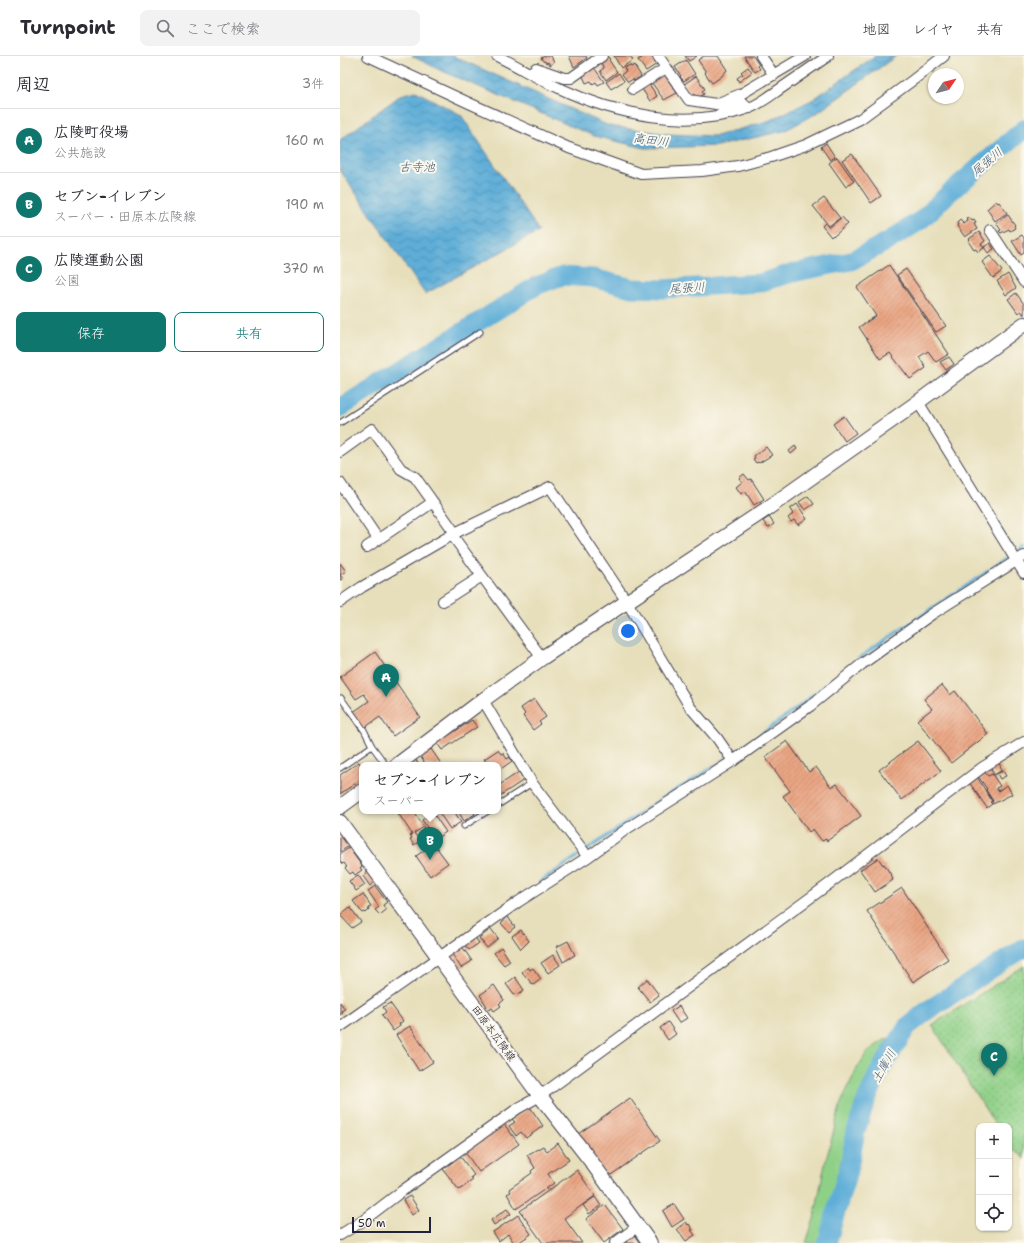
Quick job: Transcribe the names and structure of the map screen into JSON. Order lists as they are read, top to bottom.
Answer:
{
  "streets": {
    "street": ["田原本広陵線"]
  },
  "water": [
    "高田川",
    "尾張川",
    "古寺池",
    "土庫川"
  ],
  "scale_bar": "50 m",
  "north": "top right",
  "page": {
    "header": "Turnpoint",
    "search": "ここで検索",
    "nav": ["地図", "レイヤ", "共有"],
    "heading": ["周辺", "3件"],
    "list": [
      {
        "mark": "A",
        "name": "広陵町役場",
        "note": "公共施設",
        "value": "160 m"
      },
      {
        "mark": "B",
        "name": "セブン-イレブン",
        "note": "スーパー · 田原本広陵線",
        "value": "190 m"
      },
      {
        "mark": "C",
        "name": "広陵運動公園",
        "note": "公園",
        "value": "370 m"
      }
    ],
    "buttons": ["保存", "共有"],
    "pins": ["A", "B", "C"],
    "popup": ["セブン-イレブン", "スーパー"],
    "map_buttons": ["+", "−"],
    "scale": "50 m"
  }
}
